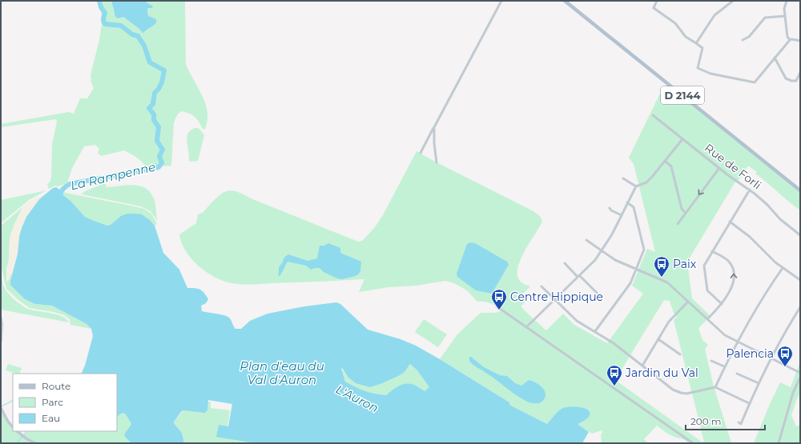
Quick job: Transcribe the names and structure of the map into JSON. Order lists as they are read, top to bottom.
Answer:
{
  "streets": {
    "main road": ["D 2144"],
    "street": ["Rue de Forli"]
  },
  "water": ["La Rampenne", "Plan d'eau du Val d'Auron", "L'Auron"],
  "places": {
    "bus stop": [
      "Paix",
      "Centre Hippique",
      "Palencia",
      "Jardin du Val"
    ]
  },
  "legend": ["Route", "Parc", "Eau"],
  "scale_bar": "200 m"
}
